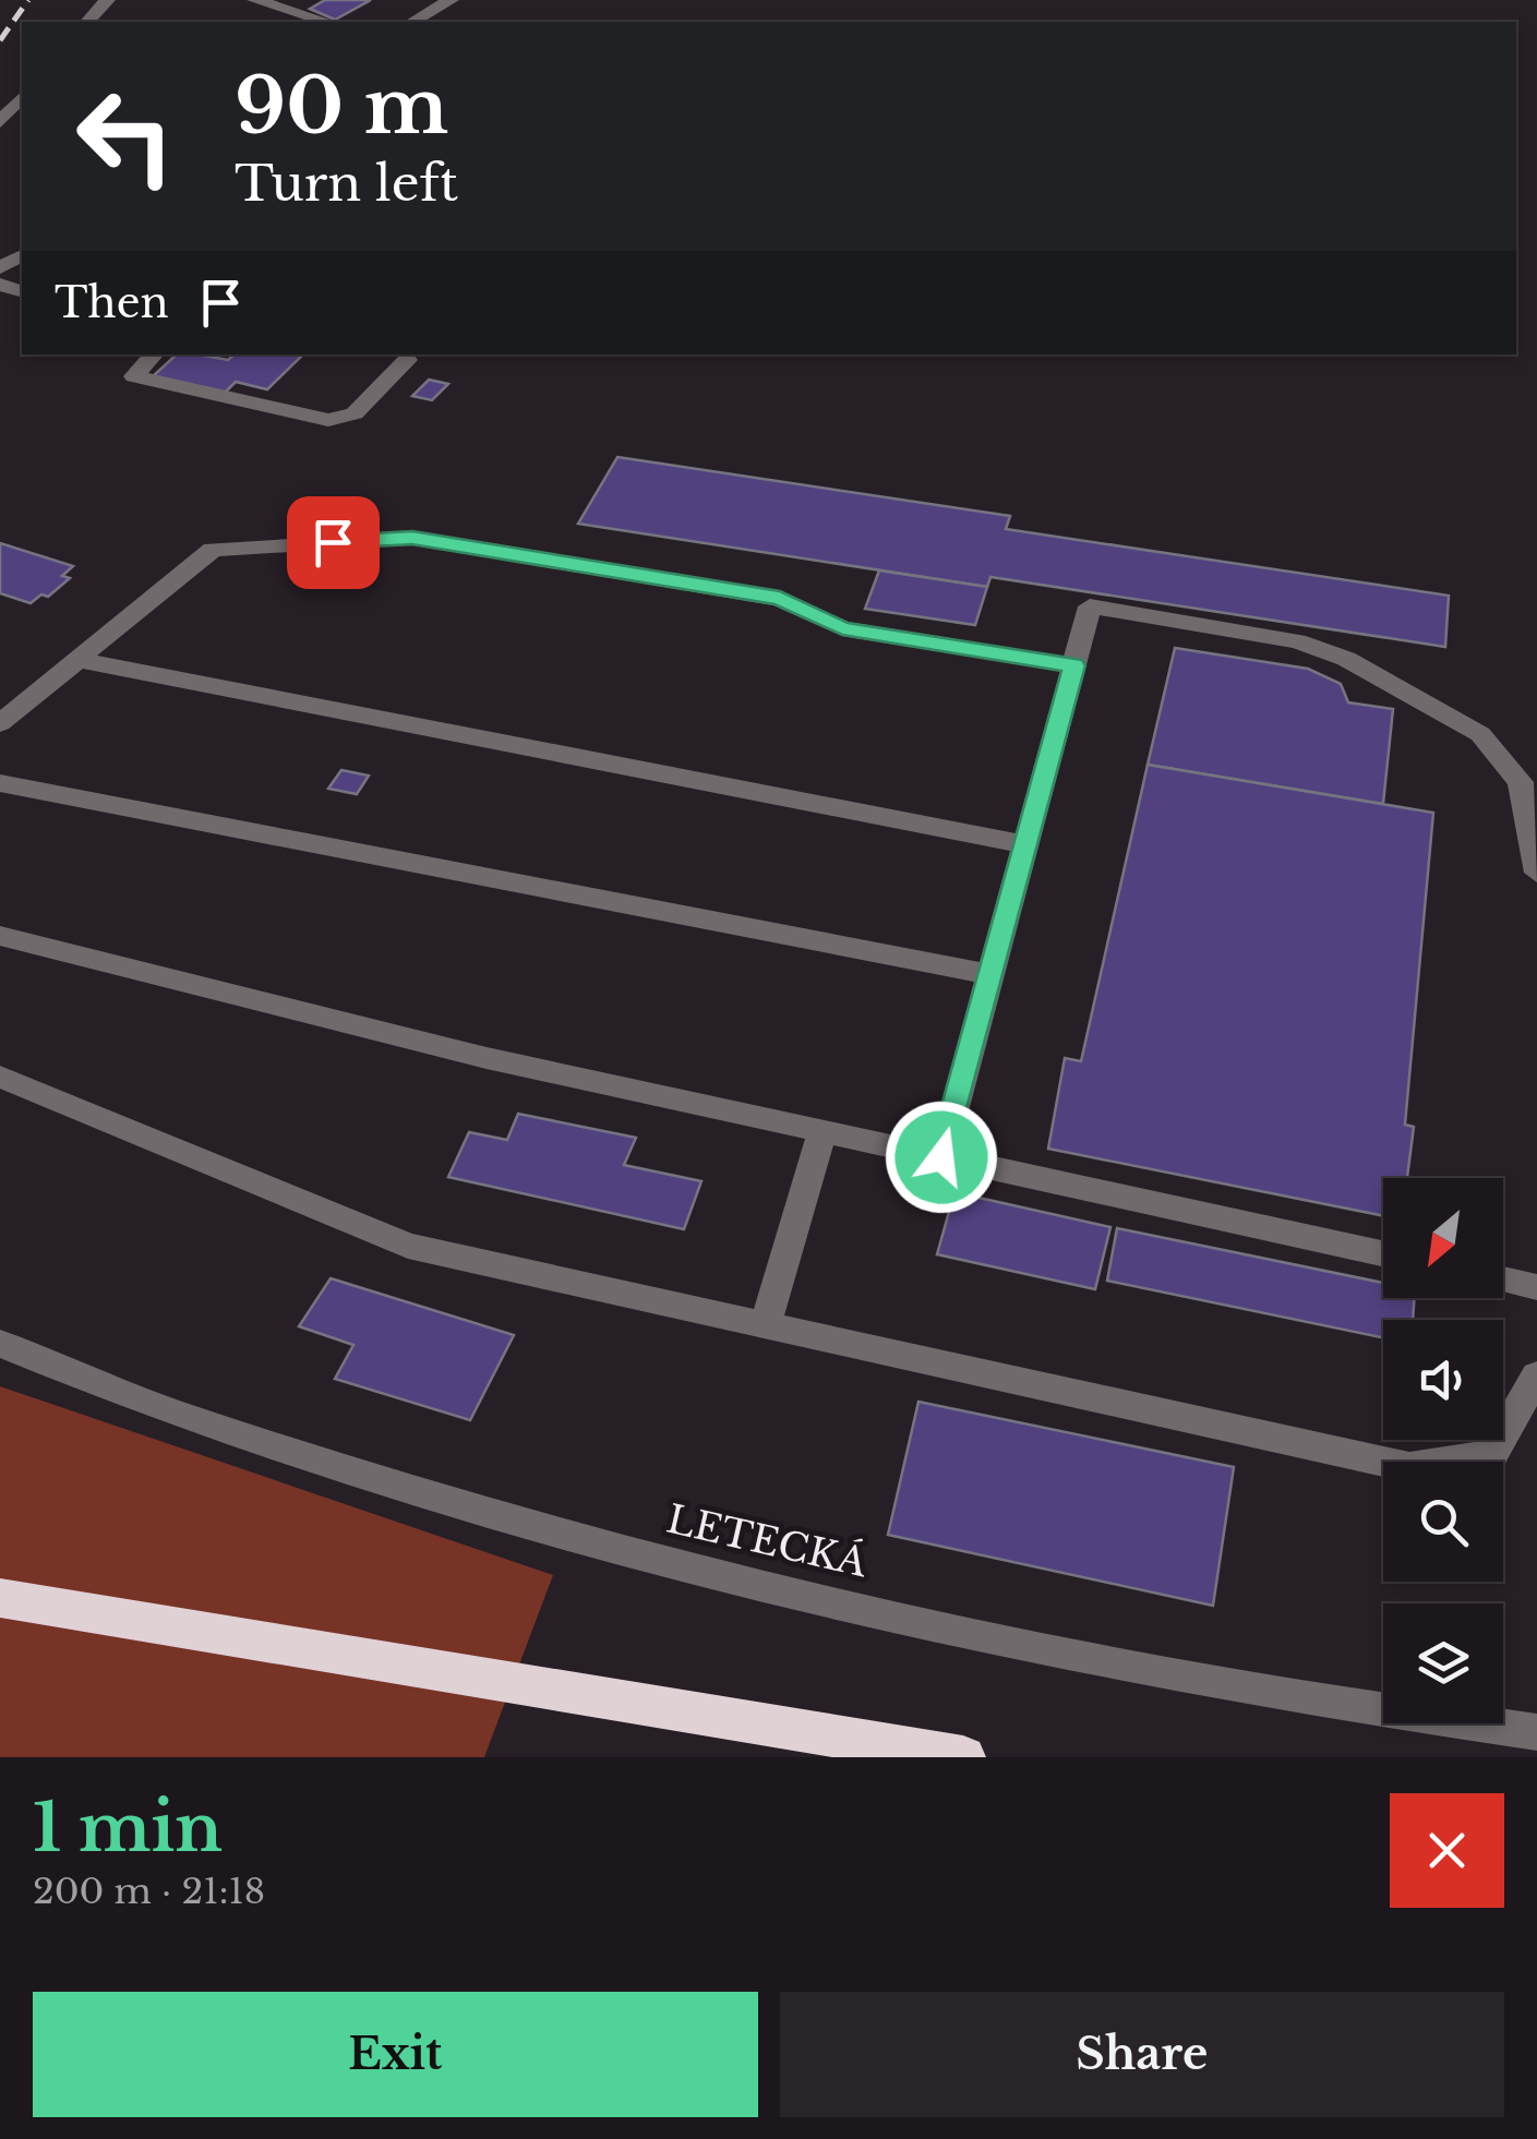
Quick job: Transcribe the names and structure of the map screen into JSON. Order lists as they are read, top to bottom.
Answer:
{
  "streets": {
    "street": ["LETECKÁ"]
  },
  "north": "bottom left",
  "page": {
    "turn": ["90 m", "Turn left"],
    "then": "Then",
    "heading": ["1 min", "200 m · 21:18"],
    "buttons": ["Exit", "Share"]
  }
}
